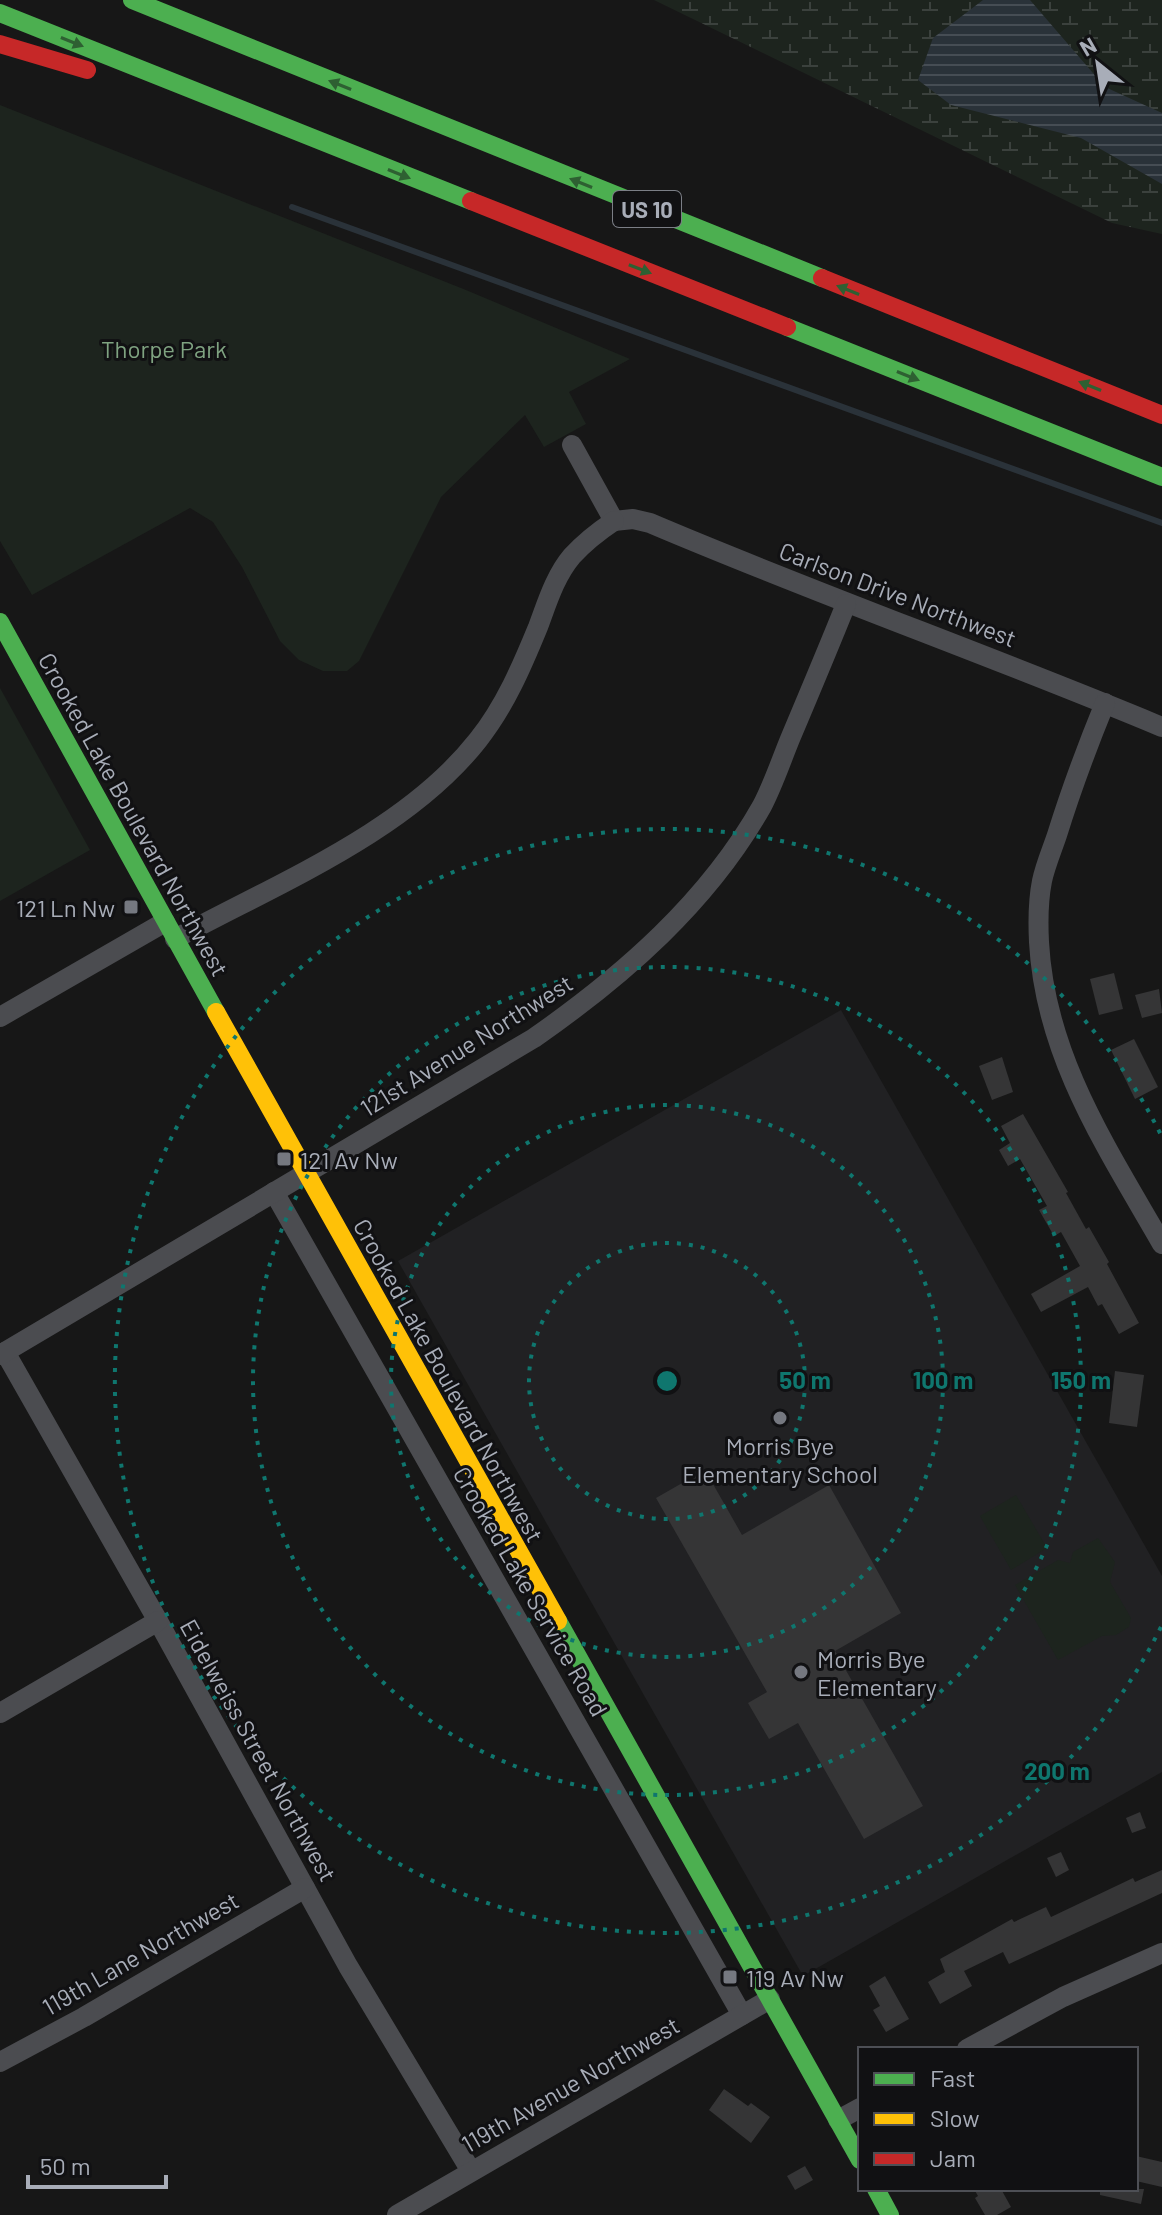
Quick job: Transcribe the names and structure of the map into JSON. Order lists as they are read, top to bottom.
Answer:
{
  "streets": {
    "main road": ["US 10", "Crooked Lake Boulevard Northwest"],
    "street": [
      "Carlson Drive Northwest",
      "121st Avenue Northwest",
      "Crooked Lake Service Road",
      "Eidelweiss Street Northwest",
      "119th Lane Northwest",
      "119th Avenue Northwest"
    ]
  },
  "crossings": [
    ["Carlson Drive Northwest", "121st Avenue Northwest"],
    ["Crooked Lake Boulevard Northwest", "121st Avenue Northwest"],
    ["Crooked Lake Boulevard Northwest", "119th Avenue Northwest"],
    ["121st Avenue Northwest", "Crooked Lake Service Road"],
    ["121st Avenue Northwest", "Eidelweiss Street Northwest"],
    ["Crooked Lake Service Road", "119th Avenue Northwest"],
    ["Eidelweiss Street Northwest", "119th Lane Northwest"],
    ["Eidelweiss Street Northwest", "119th Avenue Northwest"]
  ],
  "parks": ["Thorpe Park"],
  "places": {
    "transit": ["121 Ln Nw", "121 Av Nw", "119 Av Nw"],
    "other": ["Morris Bye Elementary School", "Morris Bye Elementary"]
  },
  "legend": ["Fast", "Slow", "Jam"],
  "scale_bar": "50 m",
  "north": "top left",
  "rings": [
    "50 m",
    "100 m",
    "150 m",
    "200 m"
  ]
}
